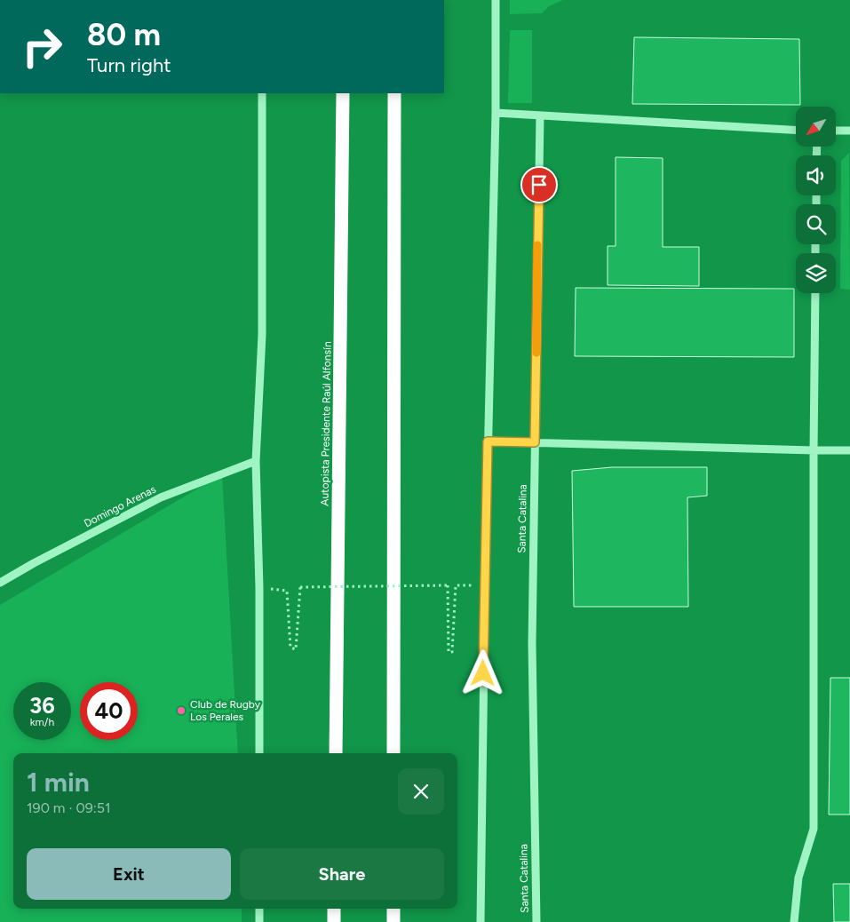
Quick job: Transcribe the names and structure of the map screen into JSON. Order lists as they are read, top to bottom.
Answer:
{
  "streets": {
    "highway": ["Autopista Presidente Raúl Alfonsín"],
    "street": ["Domingo Arenas", "Santa Catalina"]
  },
  "places": ["Club de Rugby Los Perales"],
  "north": "bottom left",
  "page": {
    "turn": ["80 m", "Turn right"],
    "speed": "36 km/h",
    "limit": "40",
    "heading": ["1 min", "190 m · 09:51"],
    "buttons": ["Exit", "Share"]
  }
}
